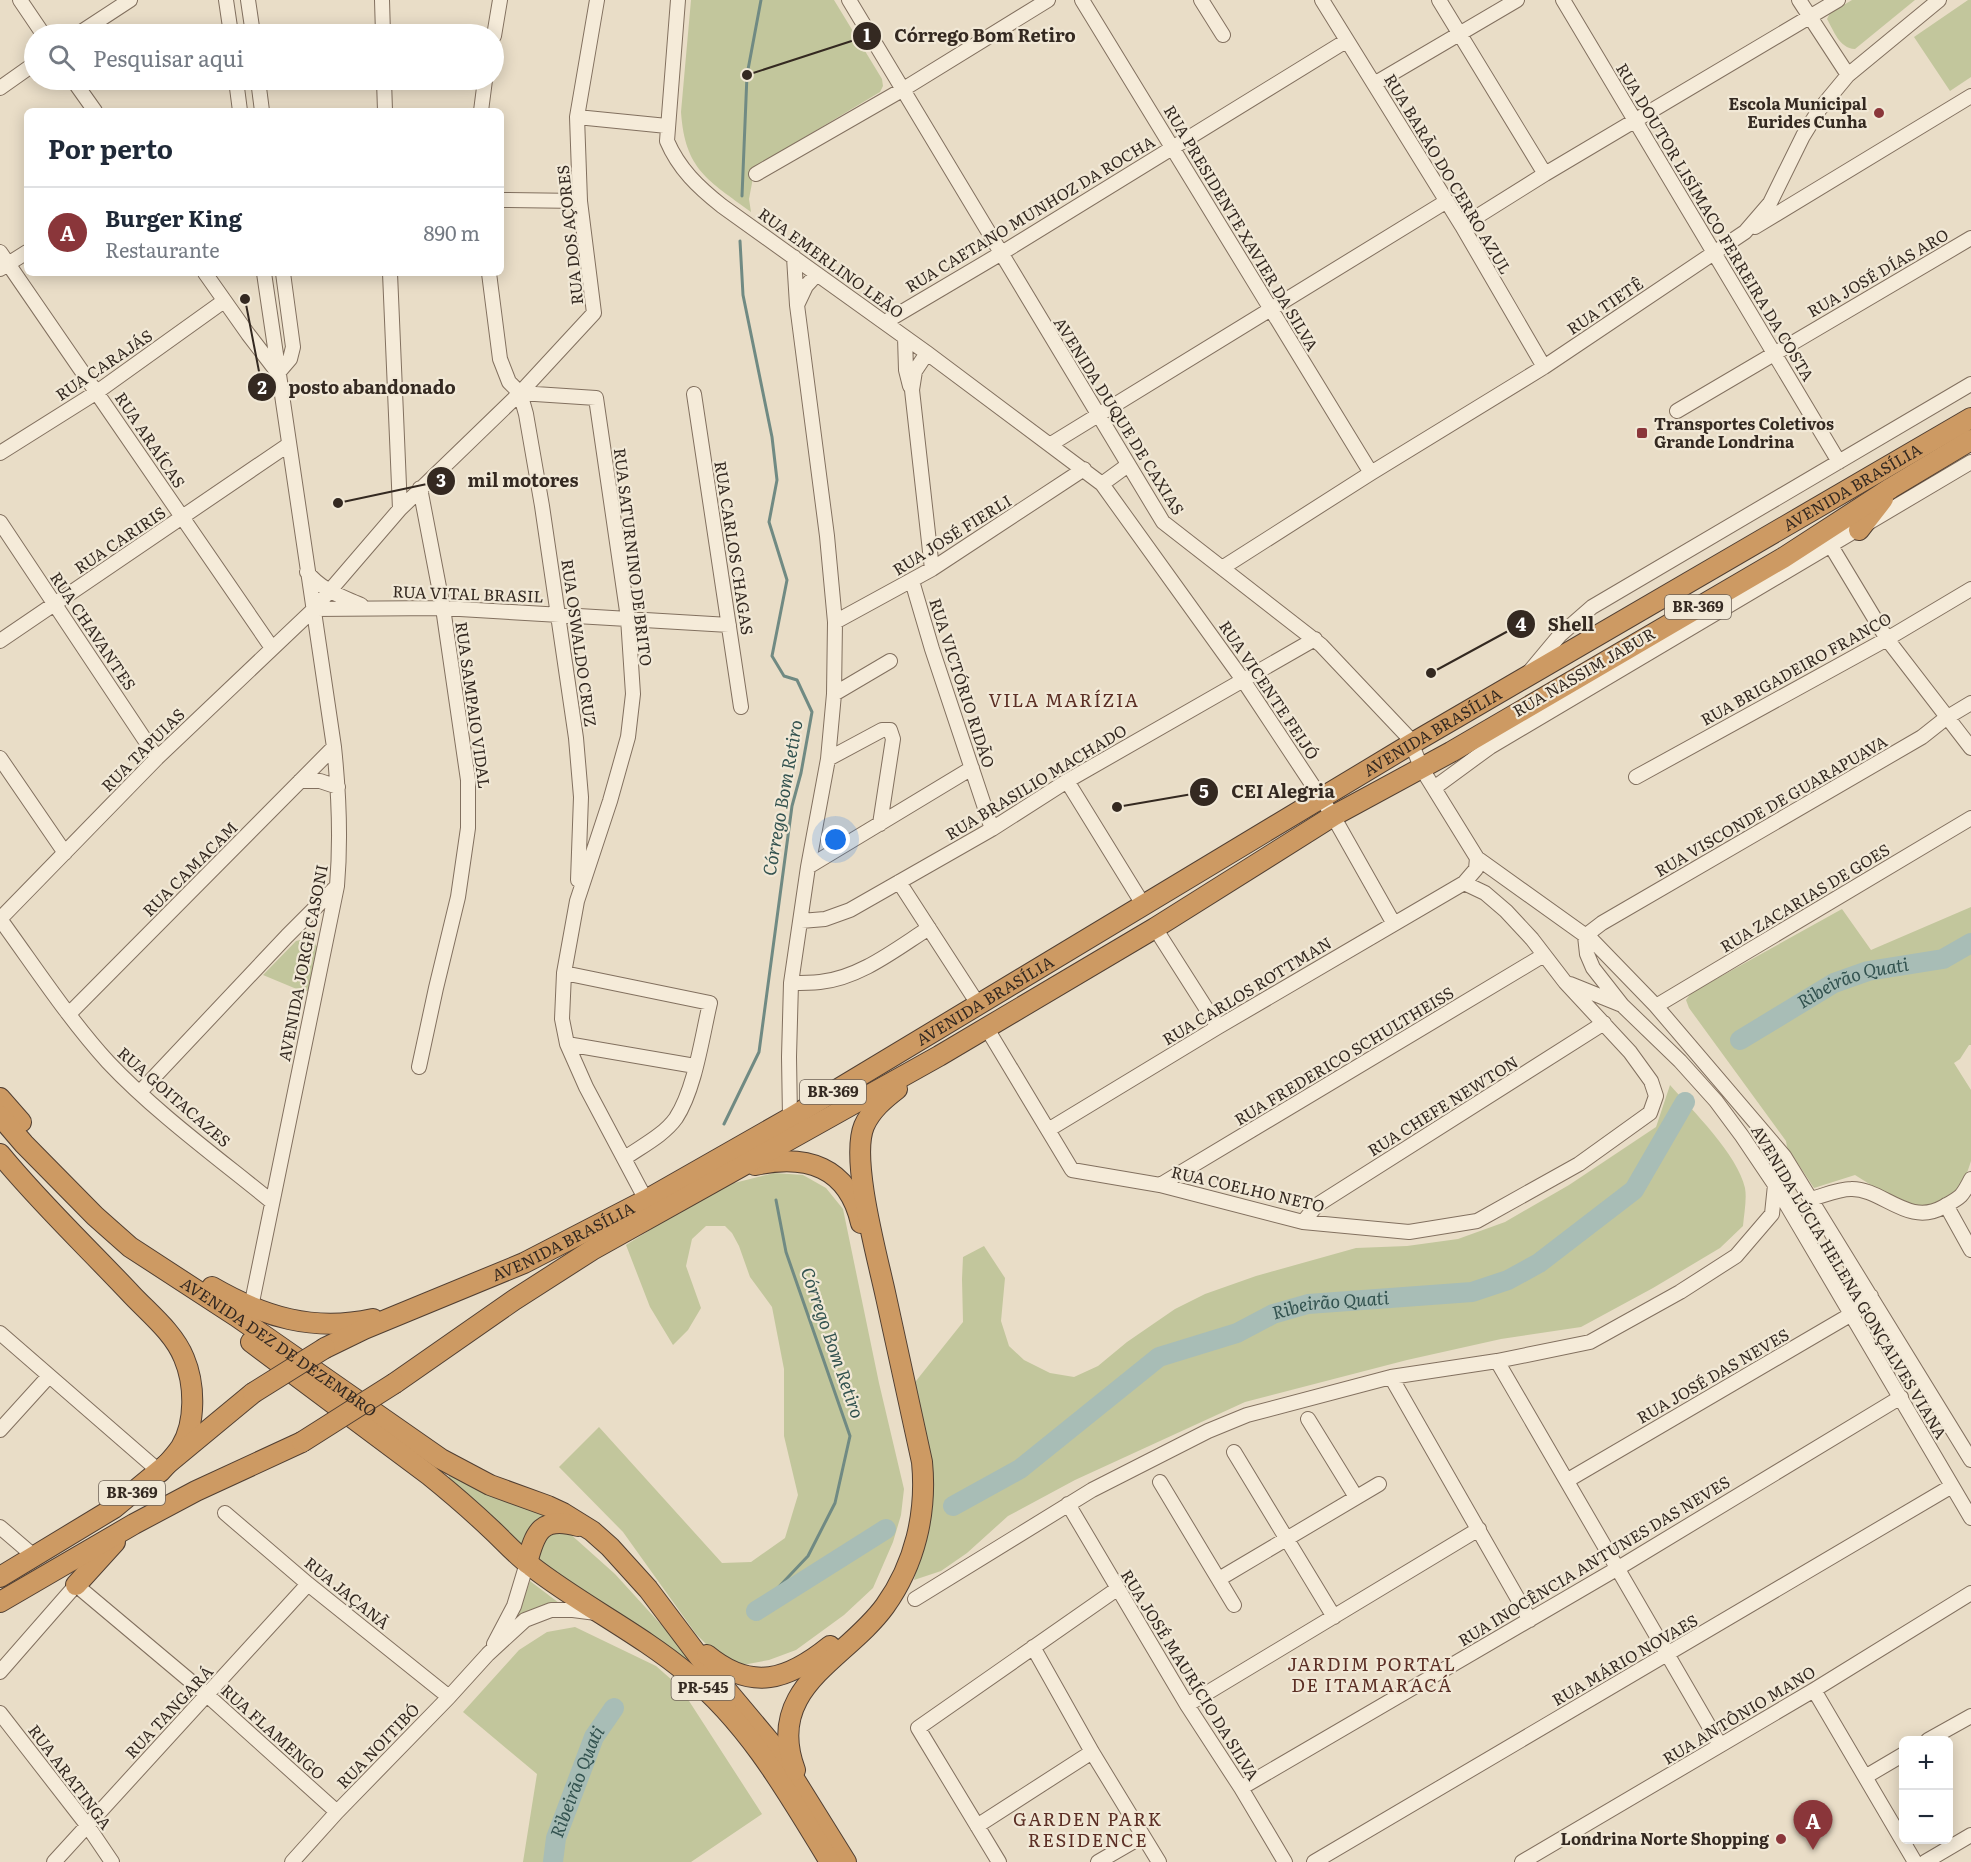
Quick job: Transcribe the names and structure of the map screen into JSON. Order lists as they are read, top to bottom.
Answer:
{
  "streets": {
    "highway": [
      "AVENIDA BRASÍLIA",
      "BR-369",
      "AVENIDA DEZ DE DEZEMBRO",
      "PR-545"
    ],
    "street": [
      "RUA BARÃO DO CERRO AZUL",
      "RUA CAETANO MUNHOZ DA ROCHA",
      "RUA DOUTOR LISÍMACO FERREIRA DA COSTA",
      "RUA PRESIDENTE XAVIER DA SILVA",
      "RUA DOS AÇORES",
      "RUA EMERLINO LEÃO",
      "RUA JOSÉ DÍAS ARO",
      "RUA TIETÊ",
      "RUA CARAJÁS",
      "AVENIDA DUQUE DE CAXIAS",
      "RUA ARAÍCAS",
      "RUA JOSÉ FIERLI",
      "RUA CARIRIS",
      "RUA CARLOS CHAGAS",
      "RUA SATURNINO DE BRITO",
      "RUA VITAL BRASIL",
      "RUA CHAVANTES",
      "RUA OSWALDO CRUZ",
      "RUA BRIGADEIRO FRANCO",
      "RUA NASSIM JABUR",
      "RUA VICTÓRIO RIDÃO",
      "RUA VICENTE FEIJÓ",
      "RUA SAMPAIO VIDAL",
      "RUA TAPUIAS",
      "RUA BRASILIO MACHADO",
      "RUA VISCONDE DE GUARAPUAVA",
      "RUA CAMACAM",
      "RUA ZACARIAS DE GOES",
      "AVENIDA JORGE CASONI",
      "RUA CARLOS ROTTMAN",
      "RUA FREDERICO SCHULTHEISS",
      "RUA GOITACAZES",
      "RUA CHEFE NEWTON",
      "RUA COELHO NETO",
      "AVENIDA LÚCIA HELENA GONÇALVES VIANA",
      "RUA JOSÉ DAS NEVES",
      "RUA INOCÊNCIA ANTUNES DAS NEVES",
      "RUA JAÇANÃ",
      "RUA MÁRIO NOVAES",
      "RUA JOSÉ MAURÍCIO DA SILVA",
      "RUA TANGARÁ",
      "RUA ANTÔNIO MANO",
      "RUA FLAMENGO",
      "RUA NOITIBÓ",
      "RUA ARATINGA"
    ]
  },
  "crossings": [
    ["RUA BARÃO DO CERRO AZUL", "RUA CAETANO MUNHOZ DA ROCHA"],
    ["RUA BARÃO DO CERRO AZUL", "RUA TIETÊ"],
    ["RUA CAETANO MUNHOZ DA ROCHA", "RUA PRESIDENTE XAVIER DA SILVA"],
    ["RUA CAETANO MUNHOZ DA ROCHA", "RUA EMERLINO LEÃO"],
    ["RUA CAETANO MUNHOZ DA ROCHA", "AVENIDA DUQUE DE CAXIAS"],
    ["RUA DOUTOR LISÍMACO FERREIRA DA COSTA", "RUA JOSÉ DÍAS ARO"],
    ["RUA DOUTOR LISÍMACO FERREIRA DA COSTA", "RUA TIETÊ"],
    ["RUA PRESIDENTE XAVIER DA SILVA", "RUA TIETÊ"],
    ["RUA DOS AÇORES", "RUA SATURNINO DE BRITO"],
    ["RUA DOS AÇORES", "RUA VITAL BRASIL"],
    ["RUA DOS AÇORES", "RUA OSWALDO CRUZ"],
    ["RUA DOS AÇORES", "RUA SAMPAIO VIDAL"],
    ["RUA DOS AÇORES", "RUA TAPUIAS"],
    ["RUA DOS AÇORES", "AVENIDA JORGE CASONI"],
    ["RUA EMERLINO LEÃO", "RUA JOSÉ FIERLI"],
    ["RUA EMERLINO LEÃO", "RUA VICENTE FEIJÓ"],
    ["RUA TIETÊ", "AVENIDA DUQUE DE CAXIAS"],
    ["RUA CARAJÁS", "RUA ARAÍCAS"],
    ["AVENIDA DUQUE DE CAXIAS", "AVENIDA BRASÍLIA"],
    ["AVENIDA DUQUE DE CAXIAS", "RUA NASSIM JABUR"],
    ["AVENIDA DUQUE DE CAXIAS", "RUA BRASILIO MACHADO"],
    ["AVENIDA DUQUE DE CAXIAS", "RUA VISCONDE DE GUARAPUAVA"],
    ["AVENIDA DUQUE DE CAXIAS", "AVENIDA LÚCIA HELENA GONÇALVES VIANA"],
    ["RUA ARAÍCAS", "RUA CARIRIS"],
    ["RUA ARAÍCAS", "RUA TAPUIAS"],
    ["AVENIDA BRASÍLIA", "RUA SATURNINO DE BRITO"],
    ["AVENIDA BRASÍLIA", "RUA VICENTE FEIJÓ"],
    ["AVENIDA BRASÍLIA", "RUA COELHO NETO"],
    ["RUA JOSÉ FIERLI", "RUA VICTÓRIO RIDÃO"],
    ["RUA CARIRIS", "RUA CHAVANTES"],
    ["RUA CARIRIS", "AVENIDA JORGE CASONI"],
    ["RUA CARLOS CHAGAS", "RUA VITAL BRASIL"],
    ["RUA SATURNINO DE BRITO", "RUA VITAL BRASIL"],
    ["RUA SATURNINO DE BRITO", "RUA OSWALDO CRUZ"],
    ["RUA VITAL BRASIL", "RUA OSWALDO CRUZ"],
    ["RUA VITAL BRASIL", "RUA SAMPAIO VIDAL"],
    ["RUA VITAL BRASIL", "RUA TAPUIAS"],
    ["RUA VITAL BRASIL", "AVENIDA JORGE CASONI"],
    ["RUA CHAVANTES", "RUA TAPUIAS"],
    ["RUA VICTÓRIO RIDÃO", "RUA BRASILIO MACHADO"],
    ["RUA VICENTE FEIJÓ", "RUA BRASILIO MACHADO"],
    ["RUA VICENTE FEIJÓ", "RUA CARLOS ROTTMAN"],
    ["RUA TAPUIAS", "AVENIDA JORGE CASONI"],
    ["RUA TAPUIAS", "RUA GOITACAZES"],
    ["RUA VISCONDE DE GUARAPUAVA", "AVENIDA LÚCIA HELENA GONÇALVES VIANA"],
    ["RUA CAMACAM", "AVENIDA JORGE CASONI"],
    ["RUA CAMACAM", "RUA GOITACAZES"],
    ["RUA ZACARIAS DE GOES", "AVENIDA LÚCIA HELENA GONÇALVES VIANA"],
    ["AVENIDA JORGE CASONI", "RUA GOITACAZES"],
    ["RUA CARLOS ROTTMAN", "RUA COELHO NETO"],
    ["RUA FREDERICO SCHULTHEISS", "RUA COELHO NETO"],
    ["RUA CHEFE NEWTON", "RUA COELHO NETO"],
    ["AVENIDA LÚCIA HELENA GONÇALVES VIANA", "RUA JOSÉ DAS NEVES"],
    ["AVENIDA LÚCIA HELENA GONÇALVES VIANA", "RUA INOCÊNCIA ANTUNES DAS NEVES"],
    ["AVENIDA LÚCIA HELENA GONÇALVES VIANA", "RUA MÁRIO NOVAES"],
    ["AVENIDA DEZ DE DEZEMBRO", "PR-545"],
    ["AVENIDA DEZ DE DEZEMBRO", "RUA NOITIBÓ"],
    ["RUA INOCÊNCIA ANTUNES DAS NEVES", "RUA JOSÉ MAURÍCIO DA SILVA"],
    ["RUA JAÇANÃ", "RUA TANGARÁ"],
    ["RUA JAÇANÃ", "RUA NOITIBÓ"],
    ["PR-545", "RUA NOITIBÓ"],
    ["RUA TANGARÁ", "RUA FLAMENGO"],
    ["RUA TANGARÁ", "RUA ARATINGA"],
    ["RUA FLAMENGO", "RUA NOITIBÓ"]
  ],
  "districts": ["VILA MARÍZIA", "JARDIM PORTAL DE ITAMARACÁ", "GARDEN PARK RESIDENCE"],
  "water": ["Córrego Bom Retiro", "Ribeirão Quati"],
  "places": {
    "other": [
      "Córrego Bom Retiro",
      "Escola Municipal Eurides Cunha",
      "posto abandonado",
      "mil motores",
      "Shell",
      "CEI Alegria",
      "Londrina Norte Shopping"
    ],
    "transit": ["Transportes Coletivos Grande Londrina"]
  },
  "page": {
    "search": "Pesquisar aqui",
    "heading": "Por perto",
    "list": [
      {
        "mark": "A",
        "name": "Burger King",
        "note": "Restaurante",
        "value": "890 m"
      }
    ],
    "map_buttons": ["+", "−"],
    "pins": "A"
  }
}
